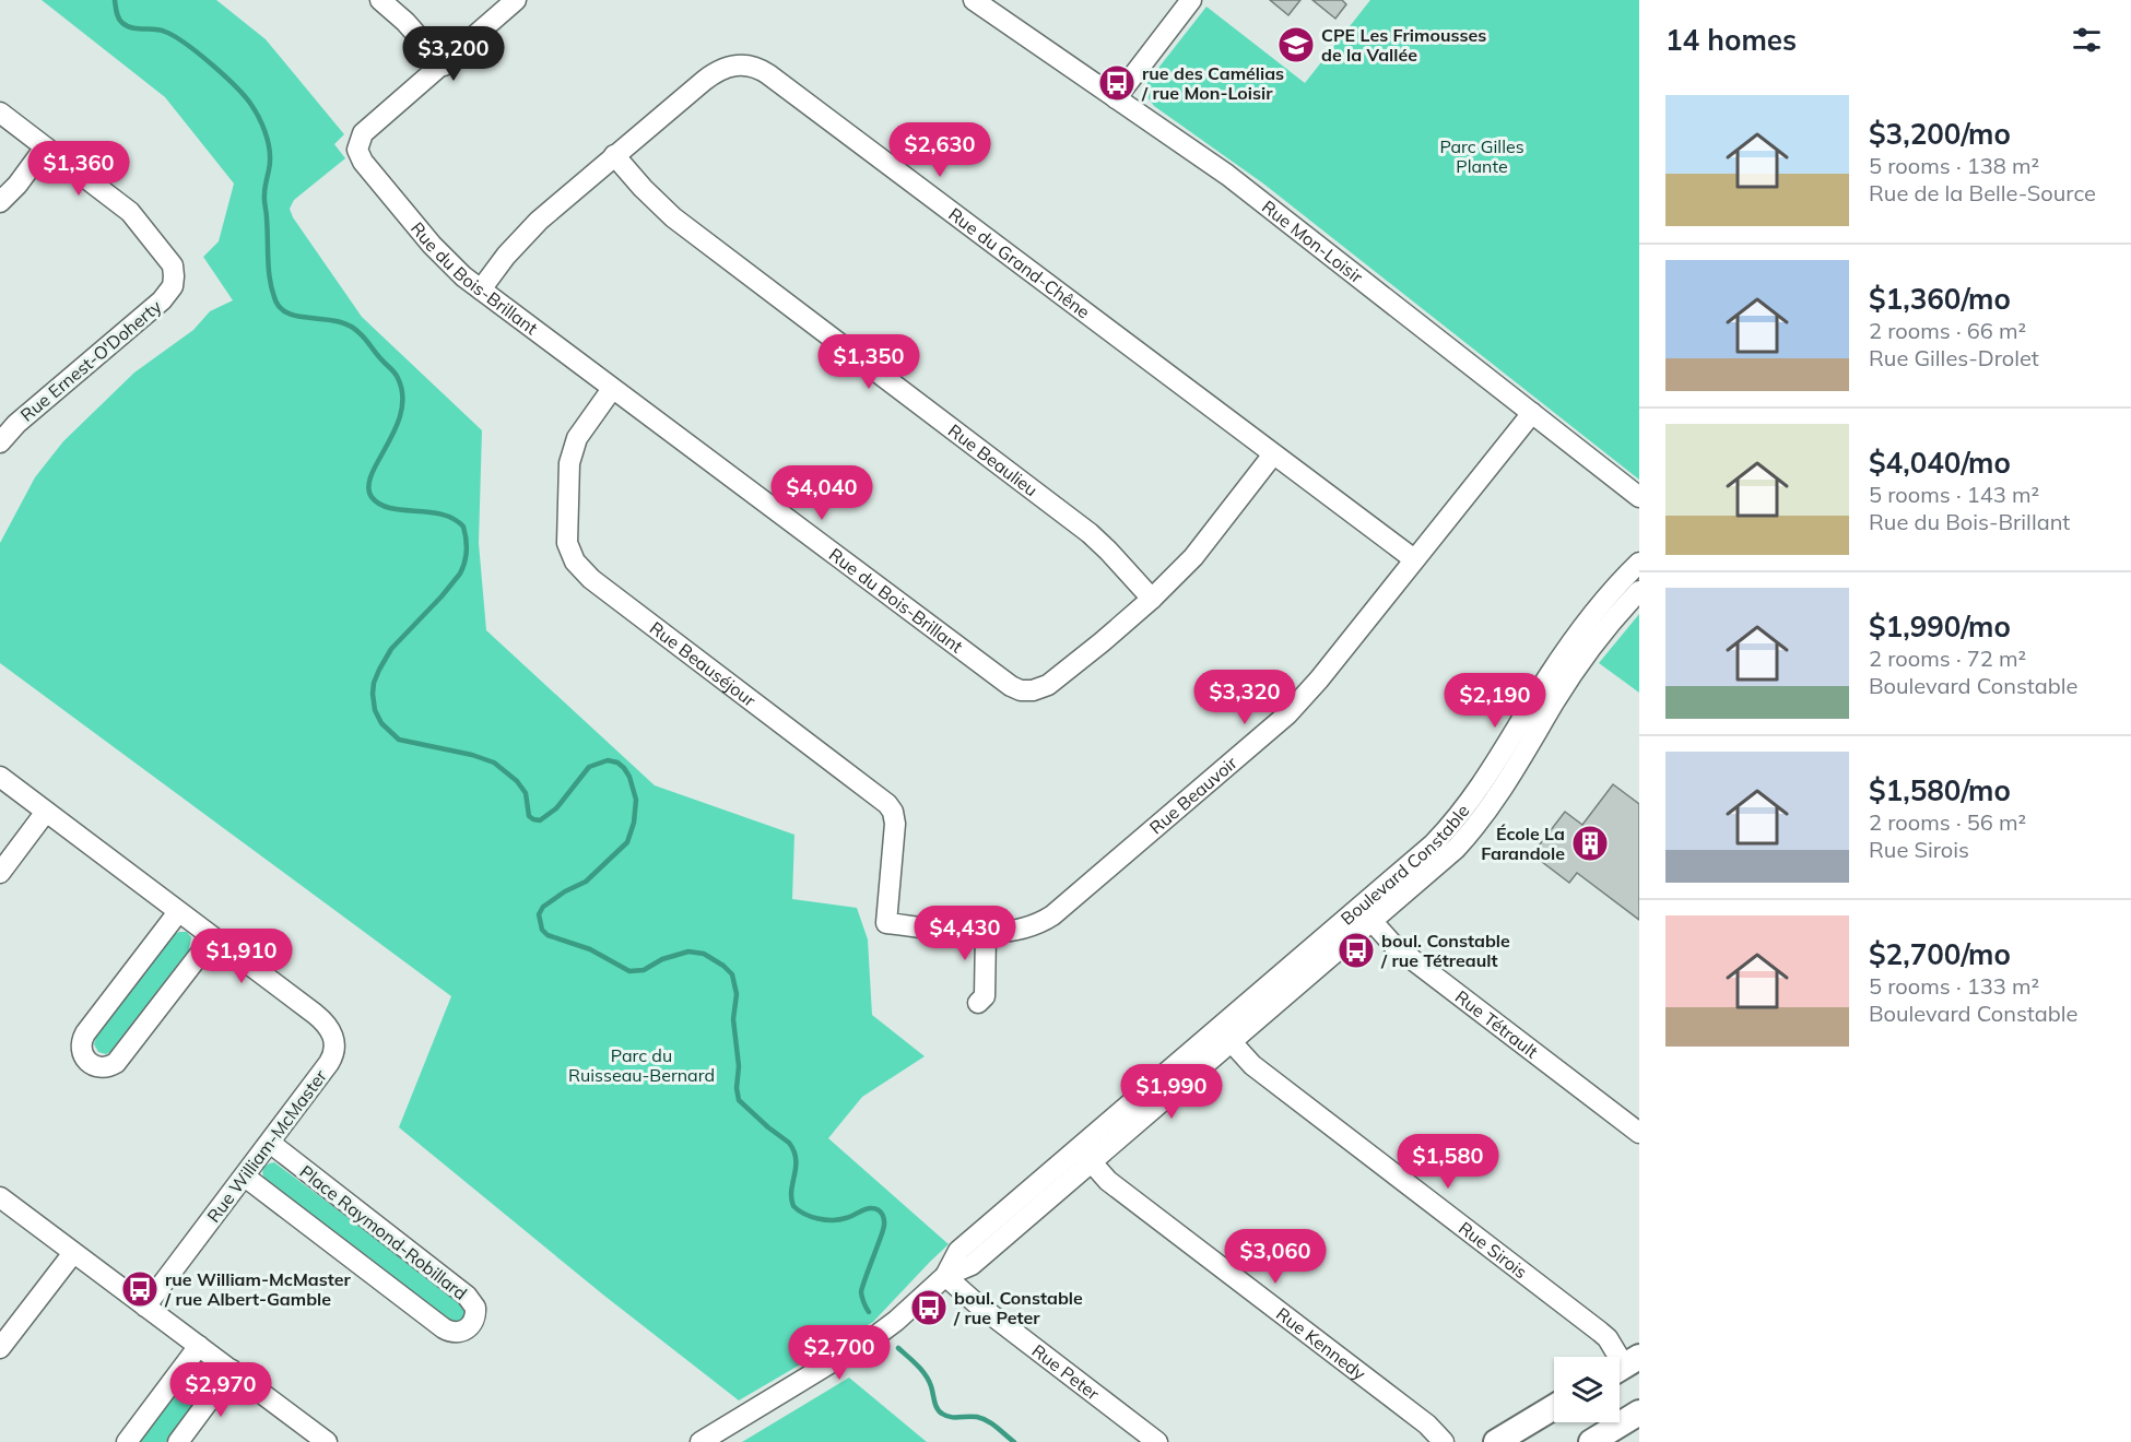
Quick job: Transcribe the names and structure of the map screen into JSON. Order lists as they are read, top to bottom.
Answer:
{
  "streets": {
    "street": [
      "Rue Mon-Loisir",
      "Rue du Grand-Chêne",
      "Rue du Bois-Brillant",
      "Rue Ernest-O'Doherty",
      "Rue Beaulieu",
      "Rue Beauséjour",
      "Rue Beauvoir",
      "Boulevard Constable",
      "Rue Tétrault",
      "Rue William-McMaster",
      "Place Raymond-Robillard",
      "Rue Sirois",
      "Rue Kennedy",
      "Rue Peter"
    ]
  },
  "crossings": [
    ["Rue Mon-Loisir", "Rue Beauvoir"],
    ["Rue du Grand-Chêne", "Rue du Bois-Brillant"],
    ["Rue du Grand-Chêne", "Rue Beaulieu"],
    ["Rue du Grand-Chêne", "Rue Beauvoir"],
    ["Rue du Bois-Brillant", "Rue Beaulieu"],
    ["Rue du Bois-Brillant", "Rue Beauséjour"],
    ["Rue Beauséjour", "Rue Beauvoir"],
    ["Boulevard Constable", "Rue Tétrault"],
    ["Boulevard Constable", "Rue Sirois"],
    ["Boulevard Constable", "Rue Kennedy"],
    ["Boulevard Constable", "Rue Peter"],
    ["Rue William-McMaster", "Place Raymond-Robillard"]
  ],
  "parks": ["Parc Gilles Plante", "Parc du Ruisseau-Bernard"],
  "places": {
    "school or university": ["CPE Les Frimousses de la Vallée"],
    "bus stop": [
      "rue des Camélias / rue Mon-Loisir",
      "boul. Constable / rue Tétreault",
      "rue William-McMaster / rue Albert-Gamble",
      "boul. Constable / rue Peter"
    ],
    "building": ["École La Farandole"]
  },
  "page": {
    "heading": "14 homes",
    "price": [
      "$3,200",
      "$2,630",
      "$1,360",
      "$1,350",
      "$4,040",
      "$3,320",
      "$2,190",
      "$4,430",
      "$1,910",
      "$1,990",
      "$1,580",
      "$3,060",
      "$2,700",
      "$2,970"
    ],
    "list": [
      {
        "name": "$3,200/mo",
        "note": "5 rooms · 138 m² · Rue de la Belle-Source"
      },
      {
        "name": "$1,360/mo",
        "note": "2 rooms · 66 m² · Rue Gilles-Drolet"
      },
      {
        "name": "$4,040/mo",
        "note": "5 rooms · 143 m² · Rue du Bois-Brillant"
      },
      {
        "name": "$1,990/mo",
        "note": "2 rooms · 72 m² · Boulevard Constable"
      },
      {
        "name": "$1,580/mo",
        "note": "2 rooms · 56 m² · Rue Sirois"
      },
      {
        "name": "$2,700/mo",
        "note": "5 rooms · 133 m² · Boulevard Constable"
      }
    ]
  }
}
